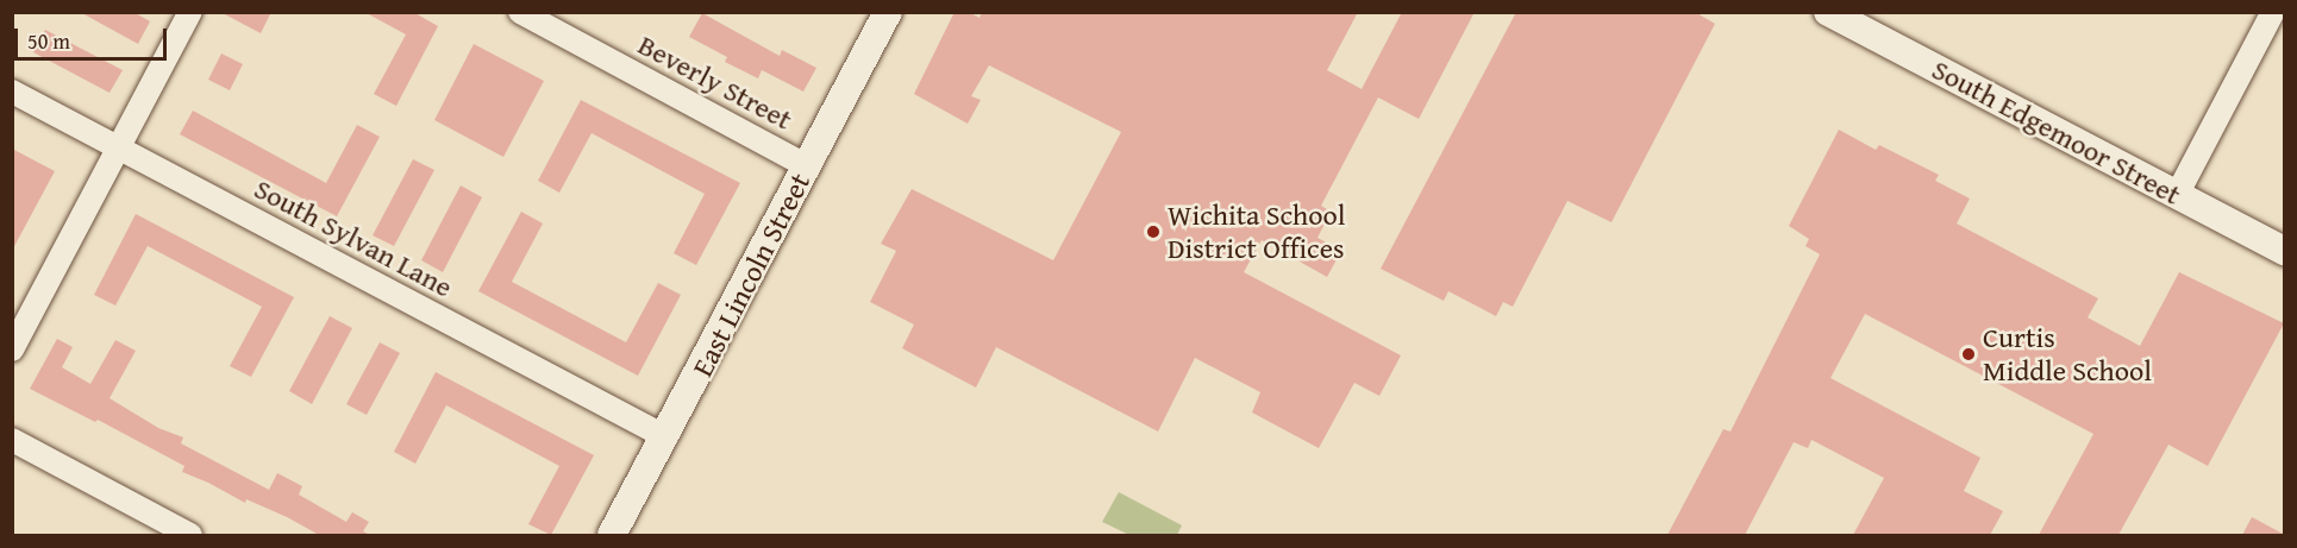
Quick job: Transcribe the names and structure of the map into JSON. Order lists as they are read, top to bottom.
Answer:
{
  "streets": {
    "street": [
      "Beverly Street",
      "South Edgemoor Street",
      "South Sylvan Lane",
      "East Lincoln Street"
    ]
  },
  "crossings": [
    ["Beverly Street", "East Lincoln Street"],
    ["South Sylvan Lane", "East Lincoln Street"]
  ],
  "places": ["Wichita School District Offices", "Curtis Middle School"],
  "scale_bar": "50 m"
}
